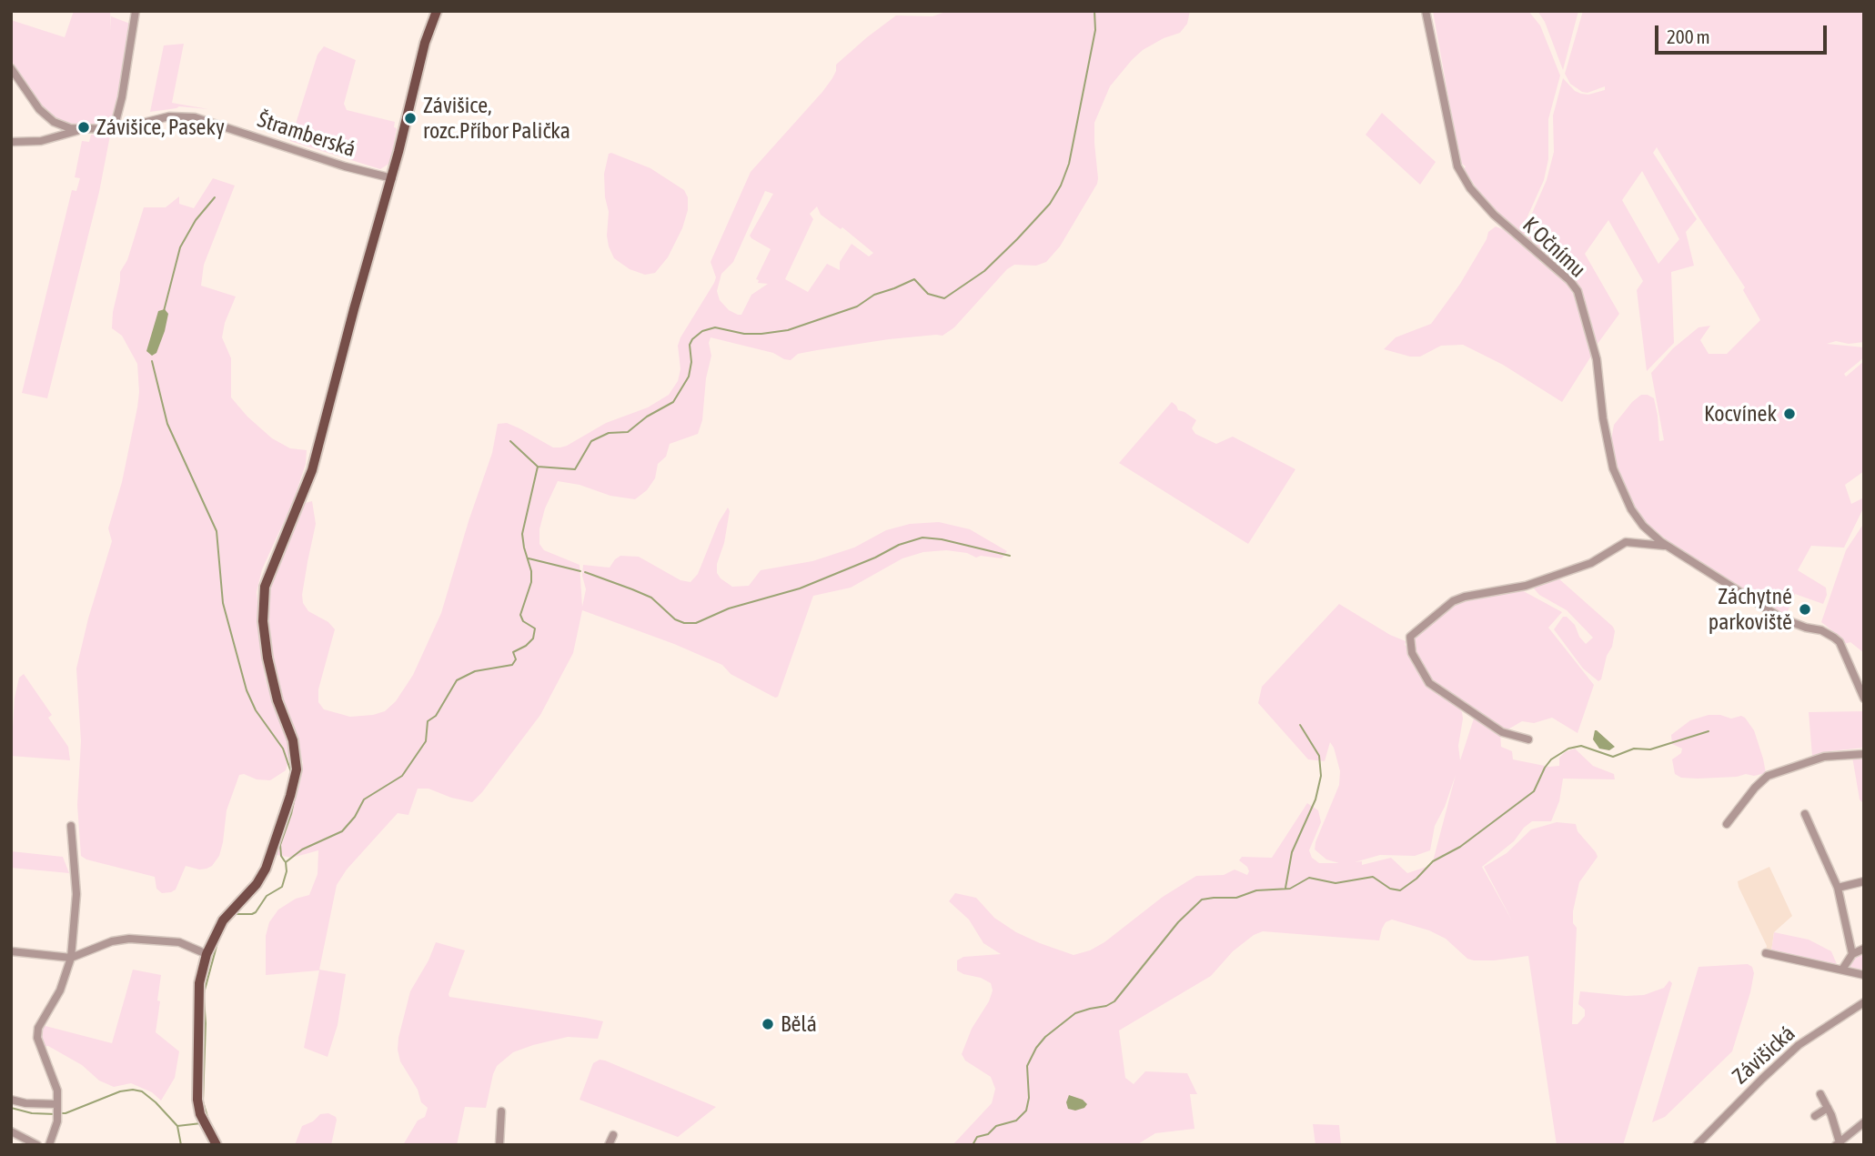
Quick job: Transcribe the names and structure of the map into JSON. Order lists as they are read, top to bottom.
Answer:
{
  "streets": {
    "street": ["Štramberská", "K Očnímu", "Závišická"]
  },
  "places": [
    "Závišice, rozc.Příbor Palička",
    "Závišice, Paseky",
    "Kocvínek",
    "Záchytné parkoviště",
    "Bělá"
  ],
  "scale_bar": "200 m"
}
